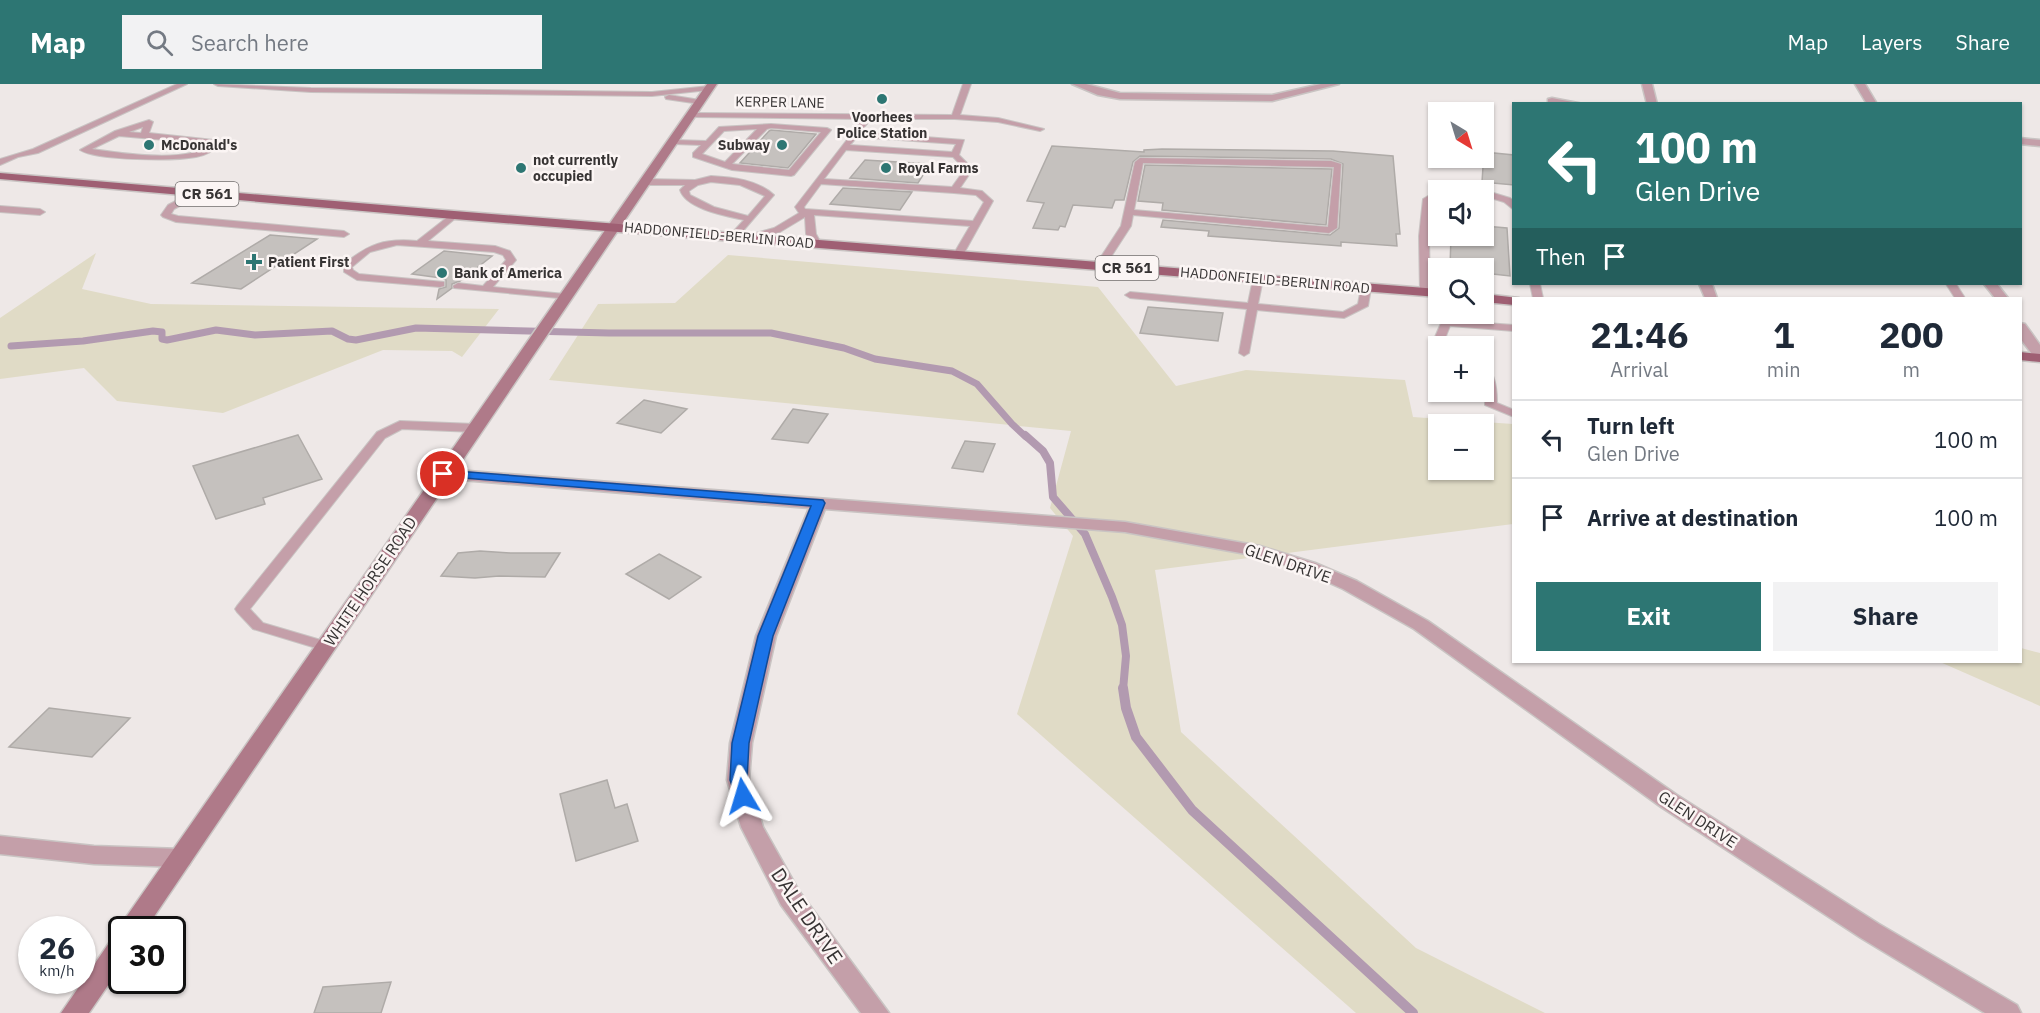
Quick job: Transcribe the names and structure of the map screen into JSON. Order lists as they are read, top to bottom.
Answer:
{
  "streets": {
    "main road": ["CR 561", "HADDONFIELD-BERLIN ROAD", "WHITE HORSE ROAD"],
    "street": ["GLEN DRIVE", "DALE DRIVE"],
    "lane": ["KERPER LANE"]
  },
  "crossings": [
    ["KERPER LANE", "WHITE HORSE ROAD"],
    ["HADDONFIELD-BERLIN ROAD", "WHITE HORSE ROAD"],
    ["GLEN DRIVE", "WHITE HORSE ROAD"],
    ["GLEN DRIVE", "DALE DRIVE"]
  ],
  "places": {
    "other": [
      "Voorhees Police Station",
      "McDonald's",
      "Subway",
      "not currently occupied",
      "Royal Farms",
      "Bank of America"
    ],
    "health": ["Patient First"]
  },
  "north": "bottom right",
  "page": {
    "header": "Map",
    "search": "Search here",
    "nav": ["Map", "Layers", "Share"],
    "map_buttons": ["+", "−"],
    "turn": ["100 m", "Glen Drive"],
    "then": "Then",
    "eta": [
      "21:46",
      "Arrival",
      "1",
      "min",
      "200",
      "m"
    ],
    "list": [
      {
        "name": "Turn left",
        "note": "Glen Drive",
        "value": "100 m"
      },
      {
        "name": "Arrive at destination",
        "value": "100 m"
      }
    ],
    "buttons": ["Exit", "Share"],
    "speed": "26 km/h",
    "limit": "30"
  }
}
